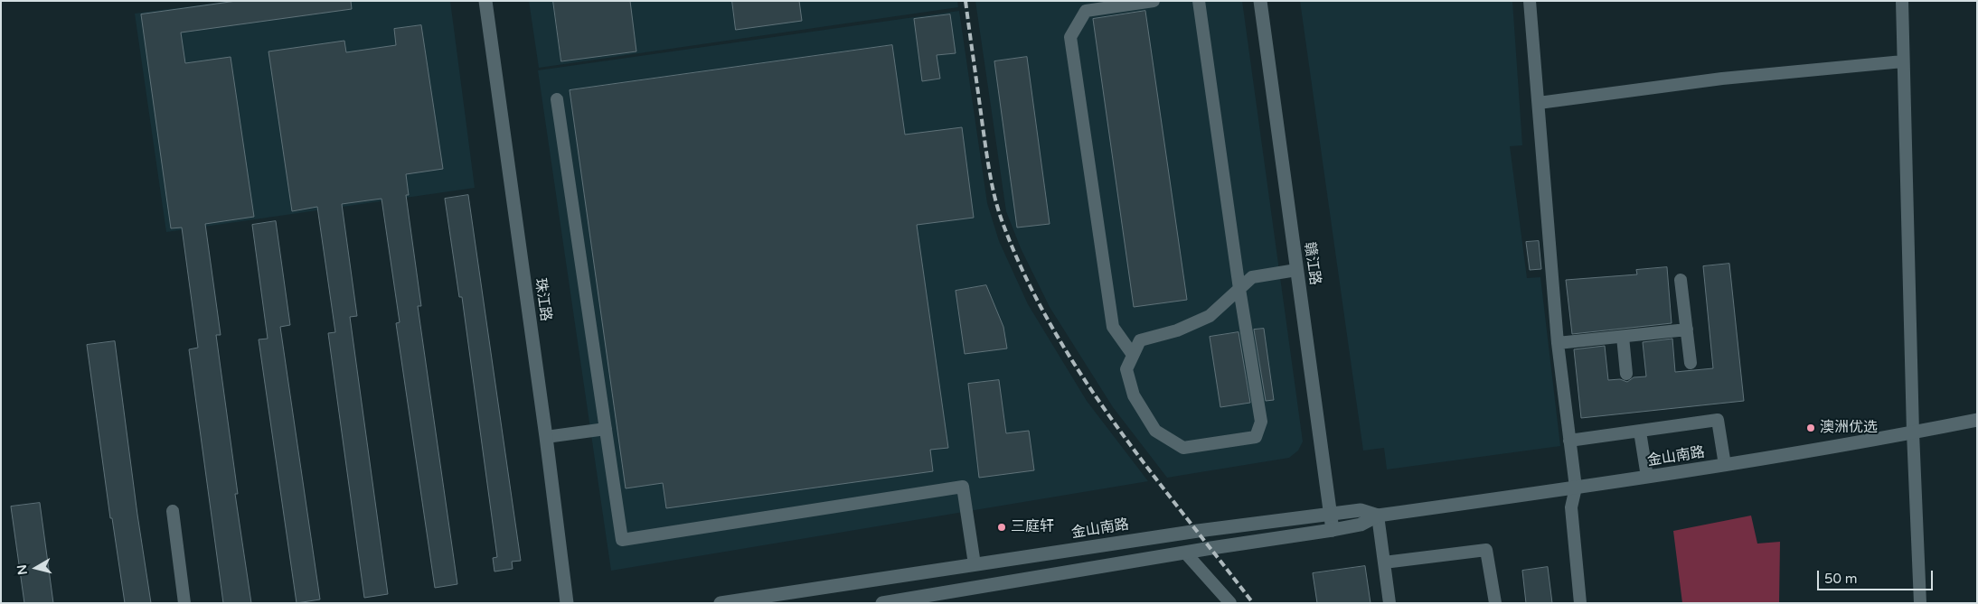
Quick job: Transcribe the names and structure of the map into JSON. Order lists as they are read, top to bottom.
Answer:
{
  "streets": {
    "main road": ["赣江路", "珠江路", "金山南路"]
  },
  "crossings": [
    ["赣江路", "金山南路"]
  ],
  "places": ["澳洲优选", "三庭轩"],
  "scale_bar": "50 m",
  "north": "left"
}
